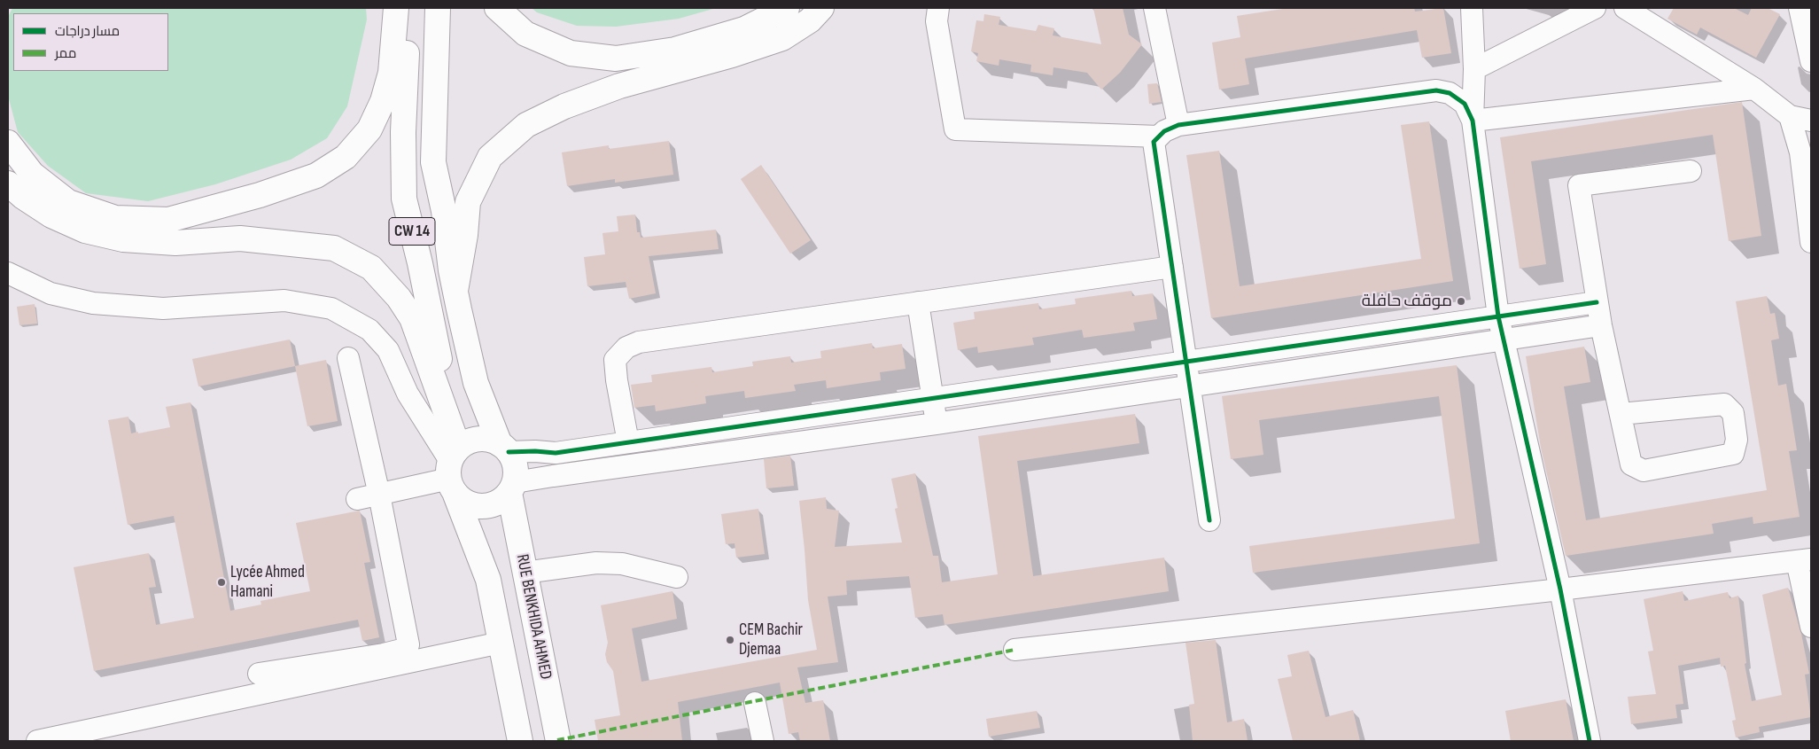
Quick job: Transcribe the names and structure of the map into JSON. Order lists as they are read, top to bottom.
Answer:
{
  "streets": {
    "main road": ["CW 14", "RUE BENKHIDA AHMED"]
  },
  "crossings": [
    ["CW 14", "RUE BENKHIDA AHMED"]
  ],
  "places": ["موقف حافلة", "Lycée Ahmed Hamani", "CEM Bachir Djemaa"],
  "legend": ["مسار دراجات", "ممر"]
}
